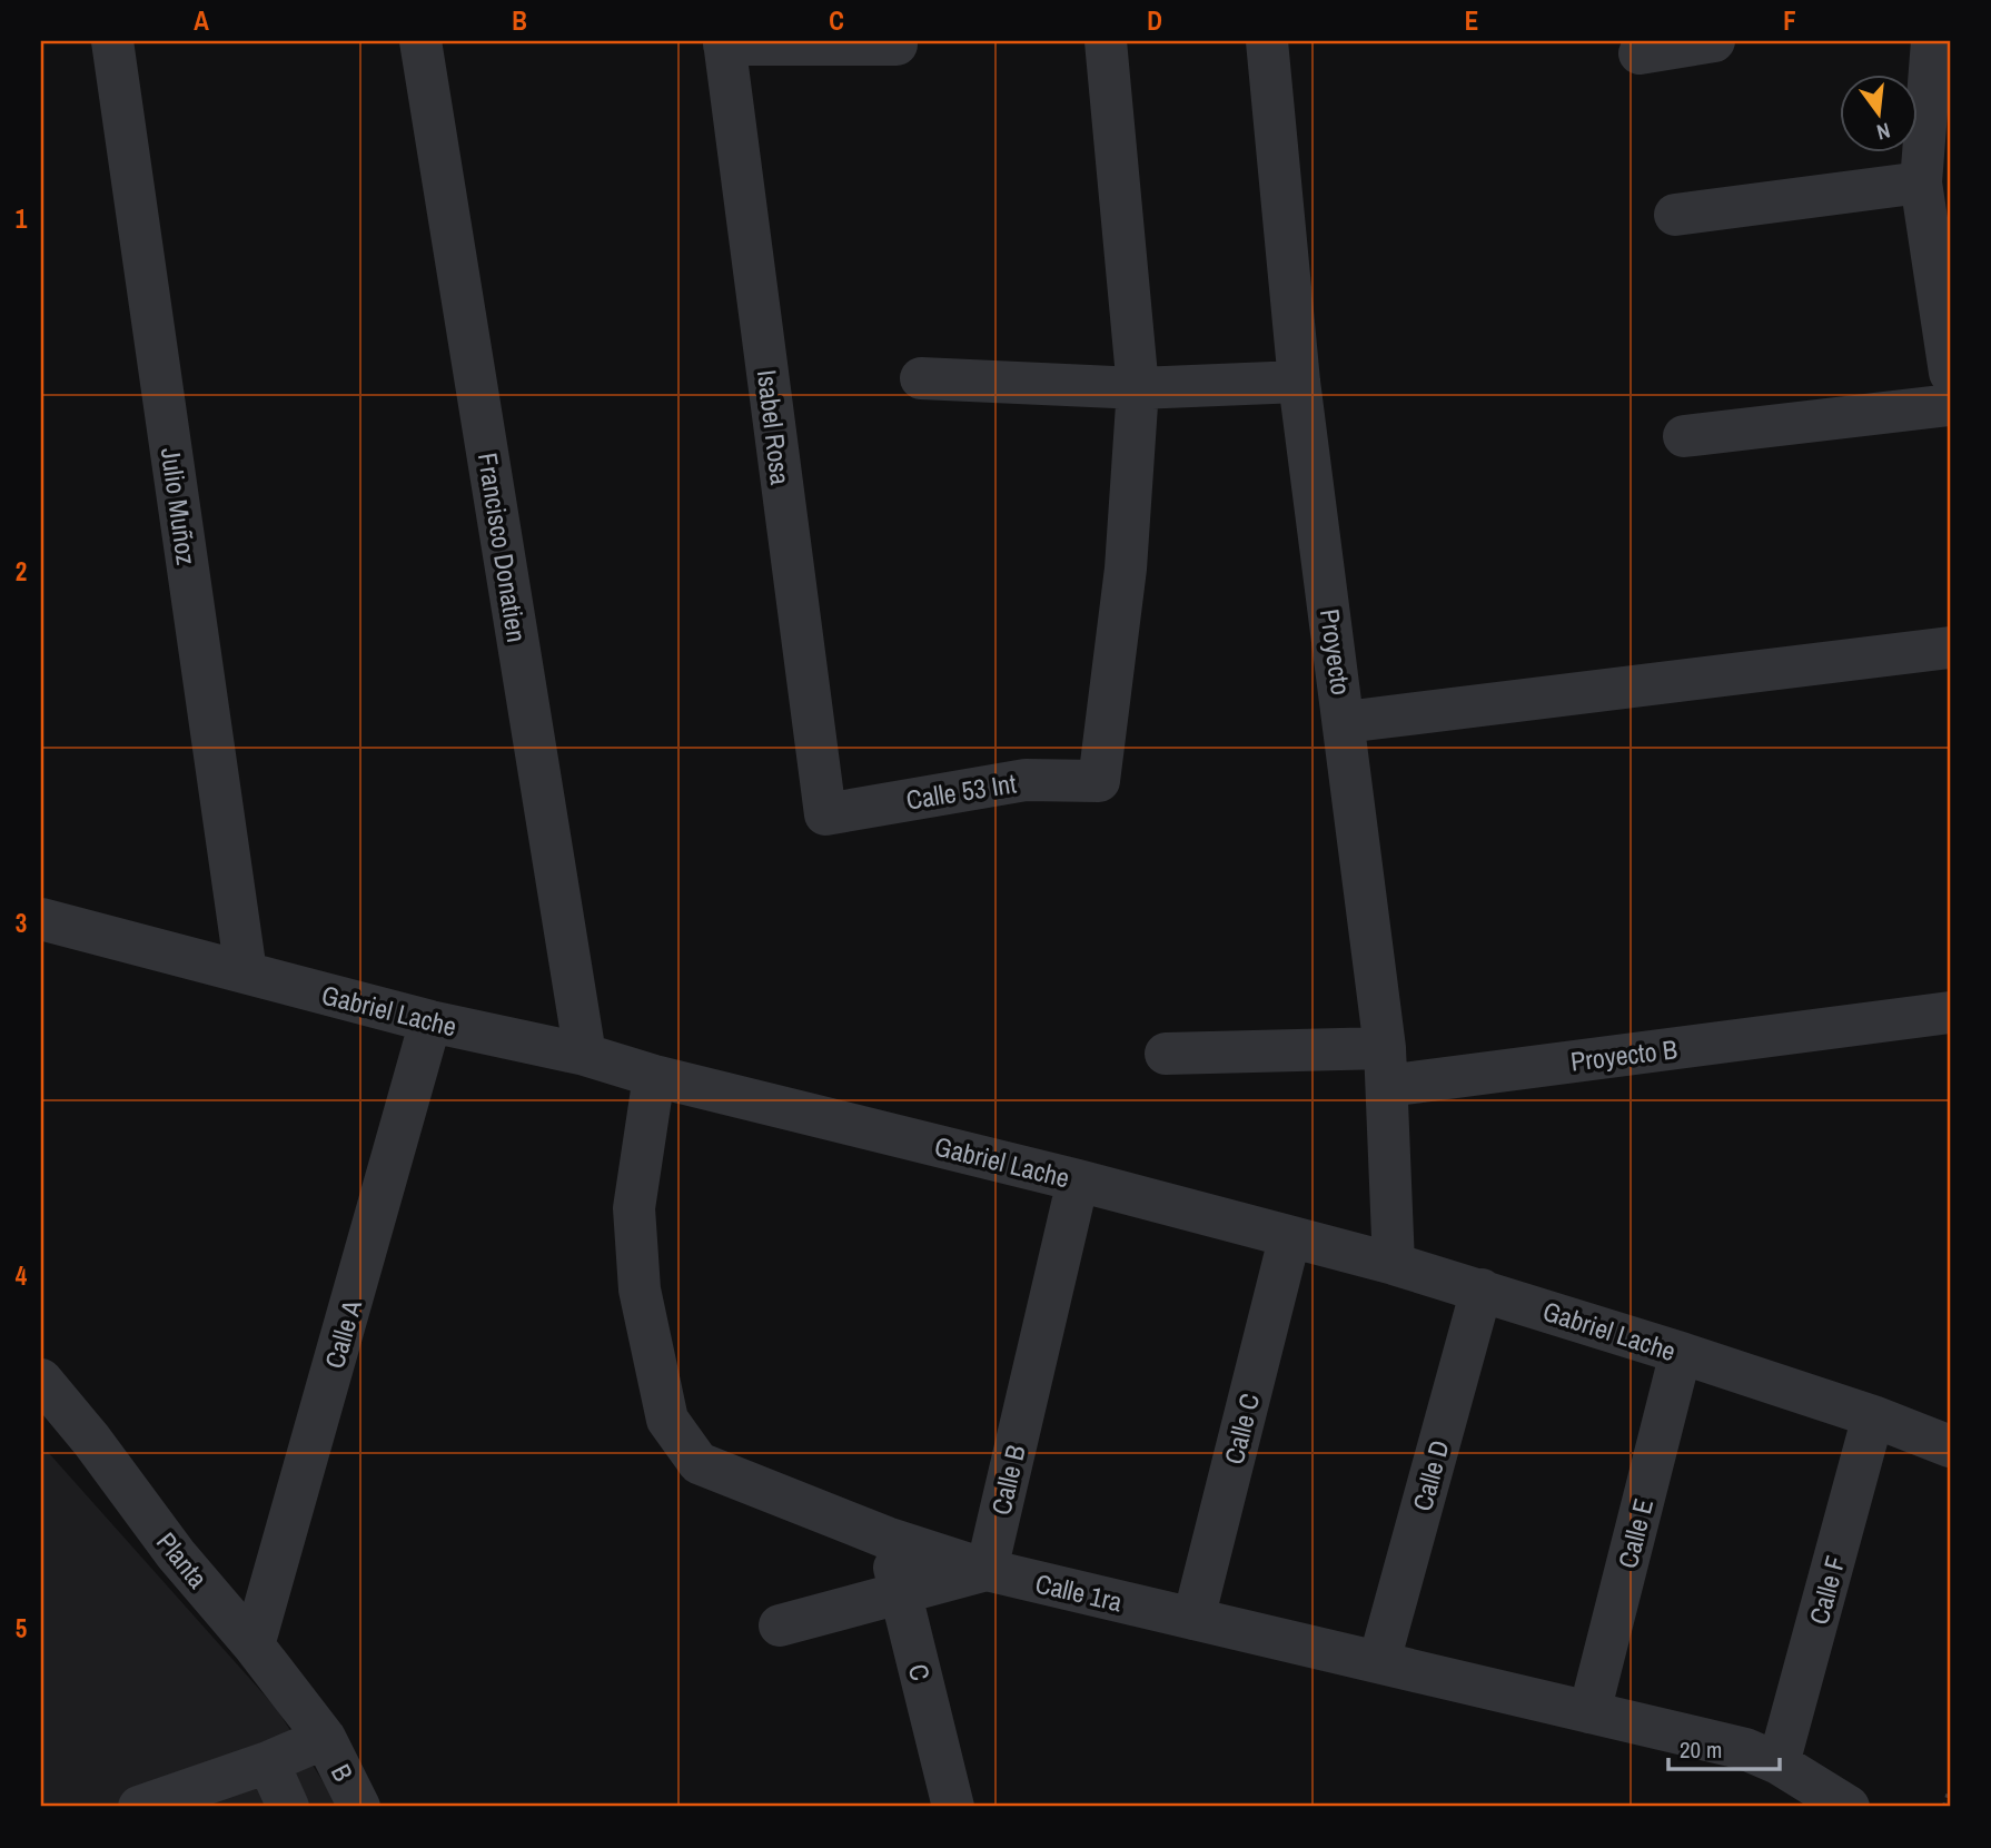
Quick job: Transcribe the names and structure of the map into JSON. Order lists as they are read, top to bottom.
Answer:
{
  "streets": {
    "street": [
      "Isabel Rosa",
      "Julio Muñoz",
      "Francisco Donatien",
      "Proyecto",
      "Calle 53 Int",
      "Gabriel Lache",
      "Proyecto B",
      "Calle A",
      "Calle C",
      "Calle D",
      "Calle B",
      "Calle E",
      "Planta",
      "Calle F",
      "Calle 1ra",
      "C",
      "B"
    ]
  },
  "crossings": [
    ["Isabel Rosa", "Calle 53 Int"],
    ["Julio Muñoz", "Gabriel Lache"],
    ["Francisco Donatien", "Gabriel Lache"],
    ["Proyecto", "Gabriel Lache"],
    ["Proyecto", "Proyecto B"],
    ["Gabriel Lache", "Calle A"],
    ["Gabriel Lache", "Calle C"],
    ["Gabriel Lache", "Calle D"],
    ["Gabriel Lache", "Calle B"],
    ["Gabriel Lache", "Calle E"],
    ["Gabriel Lache", "Calle F"],
    ["Gabriel Lache", "Calle 1ra"],
    ["Calle A", "Planta"],
    ["Calle C", "Calle 1ra"],
    ["Calle D", "Calle 1ra"],
    ["Calle B", "Calle 1ra"],
    ["Calle E", "Calle 1ra"],
    ["Planta", "B"],
    ["Calle F", "Calle 1ra"],
    ["Calle 1ra", "C"]
  ],
  "scale_bar": "20 m",
  "north": "bottom",
  "grid": {
    "columns": [
      "A",
      "B",
      "C",
      "D",
      "E",
      "F"
    ],
    "rows": [
      "1",
      "2",
      "3",
      "4",
      "5"
    ]
  }
}
